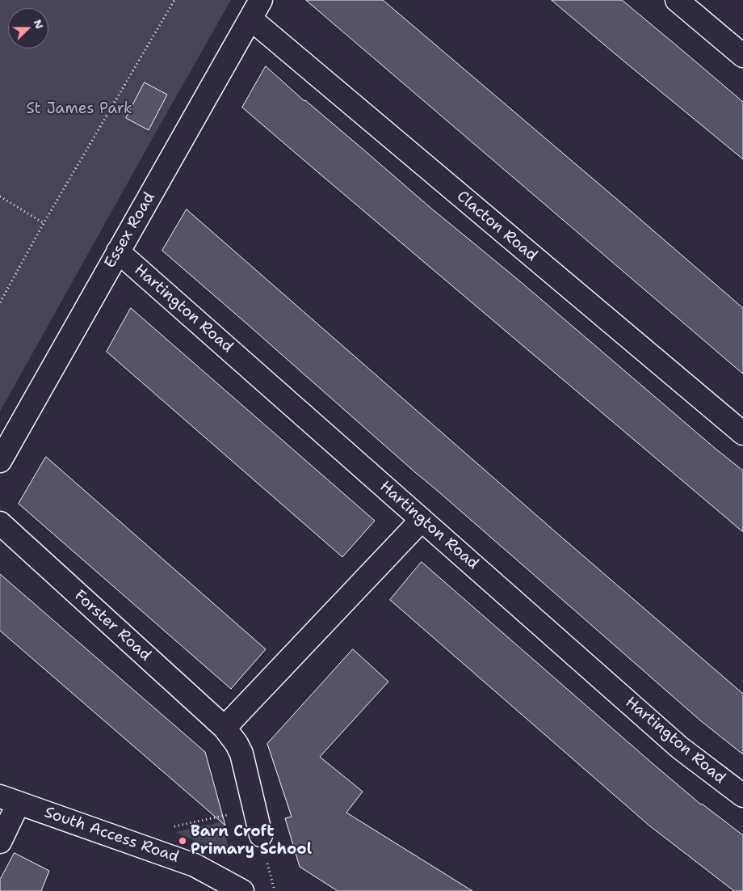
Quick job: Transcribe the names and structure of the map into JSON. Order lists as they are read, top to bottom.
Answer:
{
  "streets": {
    "street": [
      "Clacton Road",
      "Essex Road",
      "Hartington Road",
      "Forster Road",
      "South Access Road"
    ]
  },
  "crossings": [
    ["Clacton Road", "Essex Road"],
    ["Essex Road", "Hartington Road"]
  ],
  "parks": ["St James Park"],
  "places": ["Barn Croft Primary School"],
  "north": "right"
}
